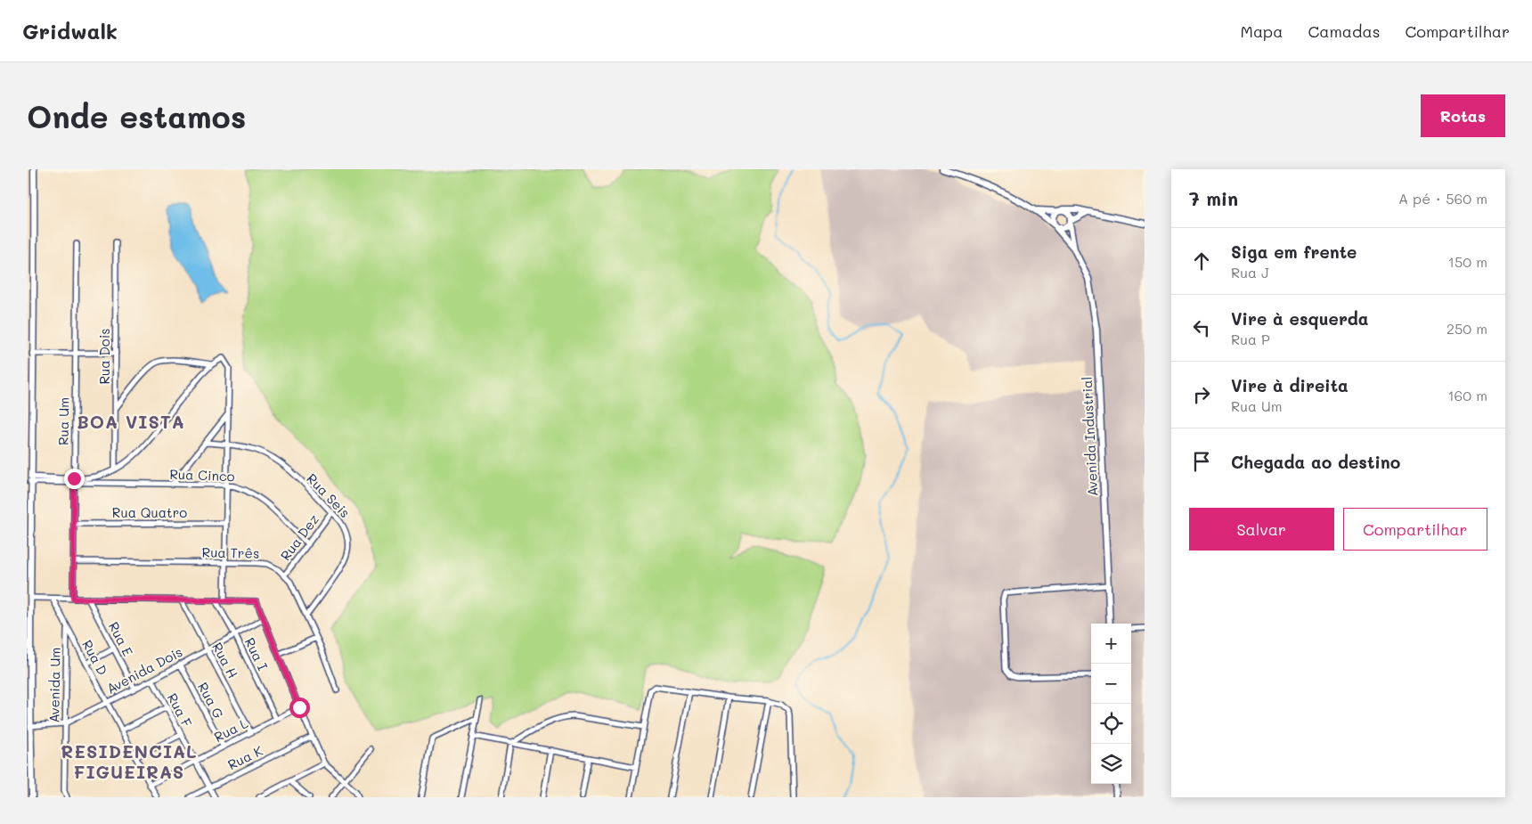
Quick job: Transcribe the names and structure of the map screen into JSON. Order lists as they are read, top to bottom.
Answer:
{
  "streets": {
    "street": [
      "Rua Dois",
      "Rua Um",
      "Avenida Industrial",
      "Rua Cinco",
      "Rua Seis",
      "Rua Quatro",
      "Rua Dez",
      "Rua Três",
      "Rua E",
      "Rua I",
      "Rua D",
      "Rua H",
      "Avenida Dois",
      "Avenida Um",
      "Rua G",
      "Rua F",
      "Rua L",
      "Rua K"
    ]
  },
  "crossings": [
    ["Rua Um", "Rua Cinco"],
    ["Rua Um", "Rua Quatro"],
    ["Rua Um", "Rua Três"],
    ["Rua Cinco", "Rua Dez"],
    ["Rua Seis", "Rua Dez"],
    ["Rua Dez", "Rua Três"],
    ["Rua E", "Avenida Dois"],
    ["Rua I", "Avenida Dois"],
    ["Rua I", "Rua L"],
    ["Rua D", "Avenida Dois"],
    ["Rua D", "Avenida Um"],
    ["Rua D", "Rua L"],
    ["Rua H", "Avenida Dois"],
    ["Rua H", "Rua L"],
    ["Avenida Dois", "Avenida Um"],
    ["Avenida Dois", "Rua G"],
    ["Avenida Dois", "Rua F"],
    ["Rua G", "Rua L"],
    ["Rua F", "Rua L"],
    ["Rua F", "Rua K"]
  ],
  "districts": ["BOA VISTA", "RESIDENCIAL FIGUEIRAS"],
  "page": {
    "header": "Gridwalk",
    "nav": ["Mapa", "Camadas", "Compartilhar"],
    "buttons": [
      "Rotas",
      ["Salvar", "Compartilhar"]
    ],
    "title": "Onde estamos",
    "heading": ["7 min", "A pé · 560 m"],
    "list": [
      ["Siga em frente", "Rua J", "150 m"],
      ["Vire à esquerda", "Rua P", "250 m"],
      ["Vire à direita", "Rua Um", "160 m"],
      "Chegada ao destino"
    ],
    "map_buttons": ["+", "−"]
  }
}
